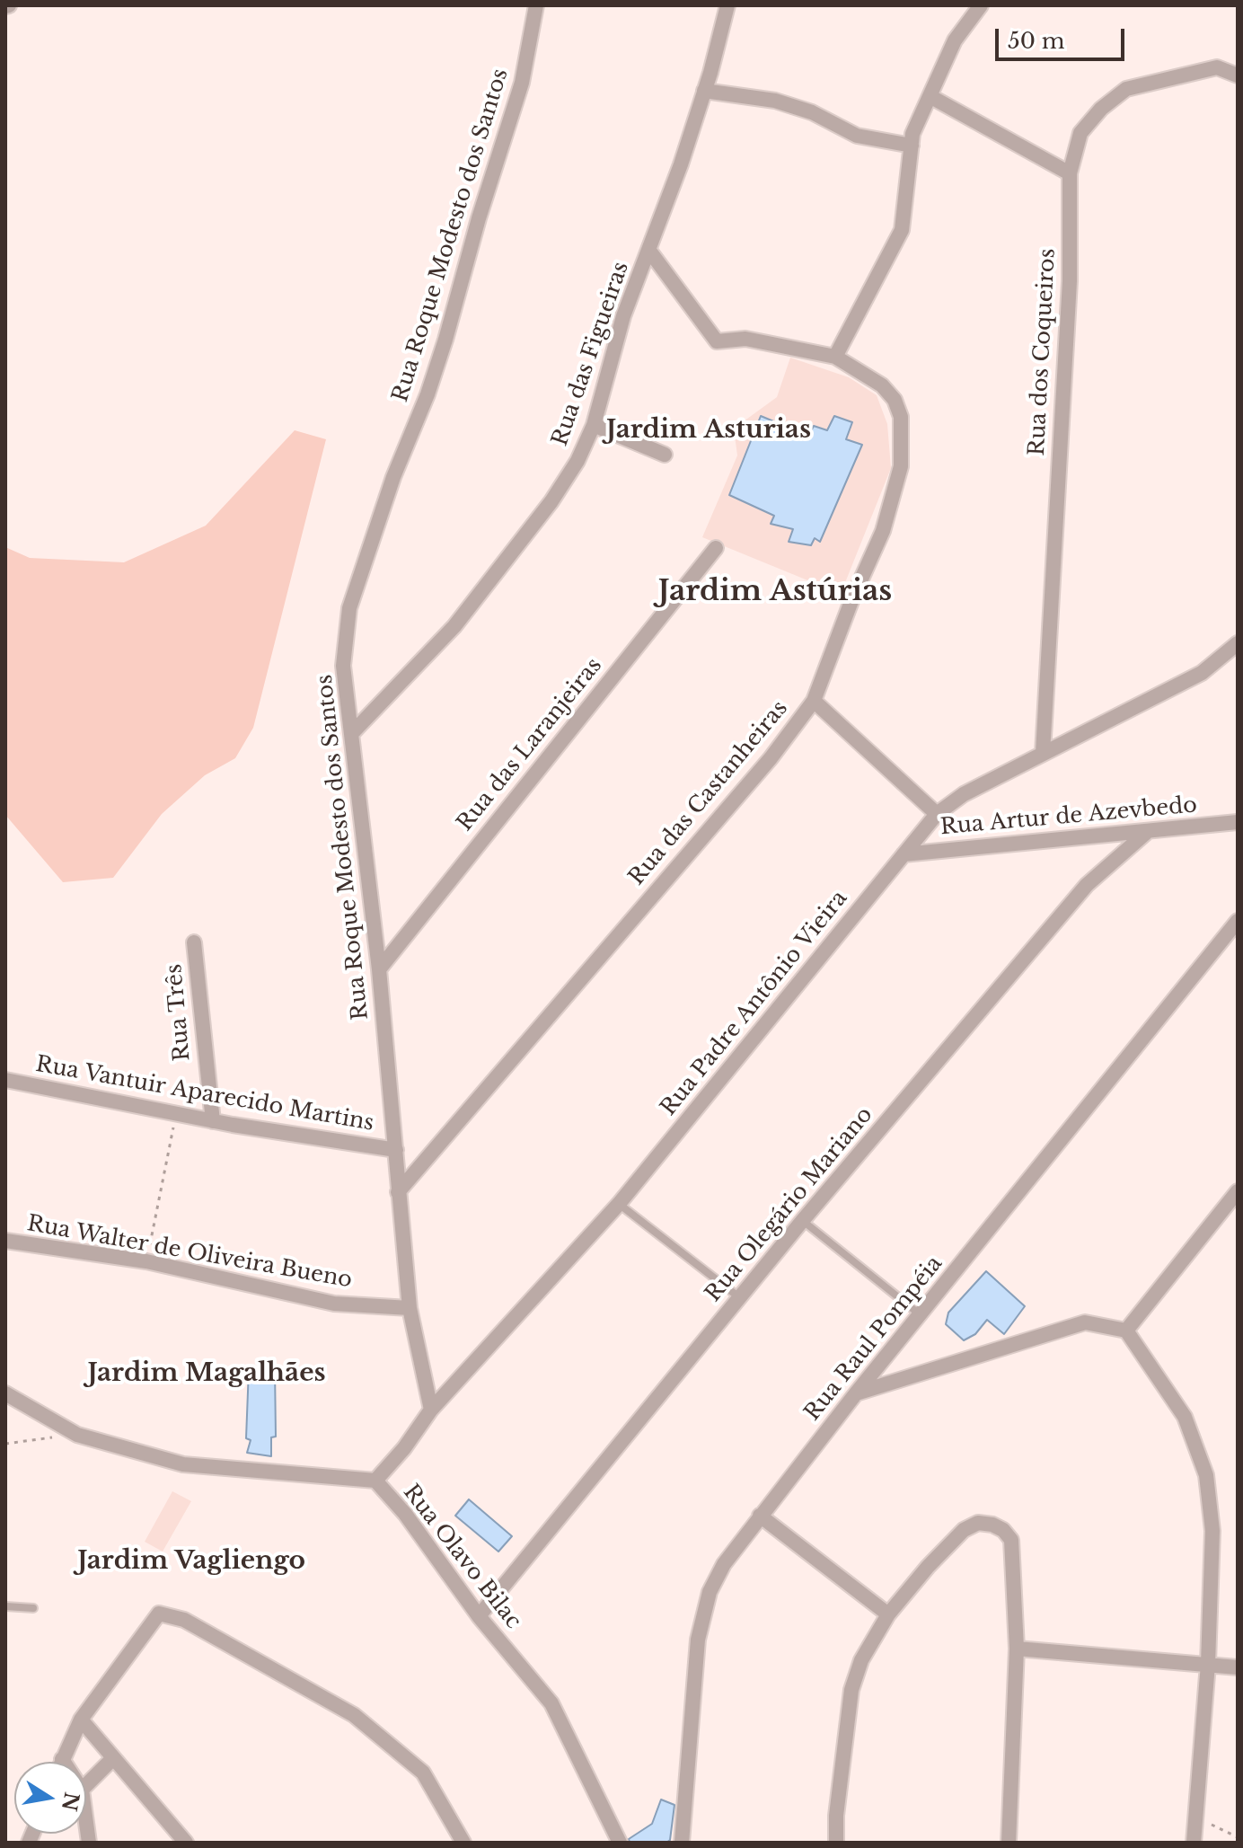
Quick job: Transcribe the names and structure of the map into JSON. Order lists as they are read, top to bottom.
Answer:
{
  "streets": {
    "street": [
      "Rua Roque Modesto dos Santos",
      "Rua dos Coqueiros",
      "Rua das Figueiras",
      "Rua das Laranjeiras",
      "Rua das Castanheiras",
      "Rua Artur de Azevbedo",
      "Rua Padre Antônio Vieira",
      "Rua Três",
      "Rua Vantuir Aparecido Martins",
      "Rua Olegário Mariano",
      "Rua Walter de Oliveira Bueno",
      "Rua Raul Pompéia",
      "Rua Olavo Bilac"
    ]
  },
  "crossings": [
    ["Rua Roque Modesto dos Santos", "Rua das Figueiras"],
    ["Rua Roque Modesto dos Santos", "Rua das Laranjeiras"],
    ["Rua Roque Modesto dos Santos", "Rua das Castanheiras"],
    ["Rua Roque Modesto dos Santos", "Rua Padre Antônio Vieira"],
    ["Rua Roque Modesto dos Santos", "Rua Vantuir Aparecido Martins"],
    ["Rua Roque Modesto dos Santos", "Rua Walter de Oliveira Bueno"],
    ["Rua dos Coqueiros", "Rua Padre Antônio Vieira"],
    ["Rua das Figueiras", "Rua das Castanheiras"],
    ["Rua Artur de Azevbedo", "Rua Padre Antônio Vieira"],
    ["Rua Artur de Azevbedo", "Rua Olegário Mariano"],
    ["Rua Padre Antônio Vieira", "Rua Olavo Bilac"],
    ["Rua Três", "Rua Vantuir Aparecido Martins"],
    ["Rua Olegário Mariano", "Rua Olavo Bilac"]
  ],
  "districts": [
    "Jardim Asturias",
    "Jardim Astúrias",
    "Jardim Magalhães",
    "Jardim Vagliengo"
  ],
  "scale_bar": "50 m",
  "north": "right"
}
